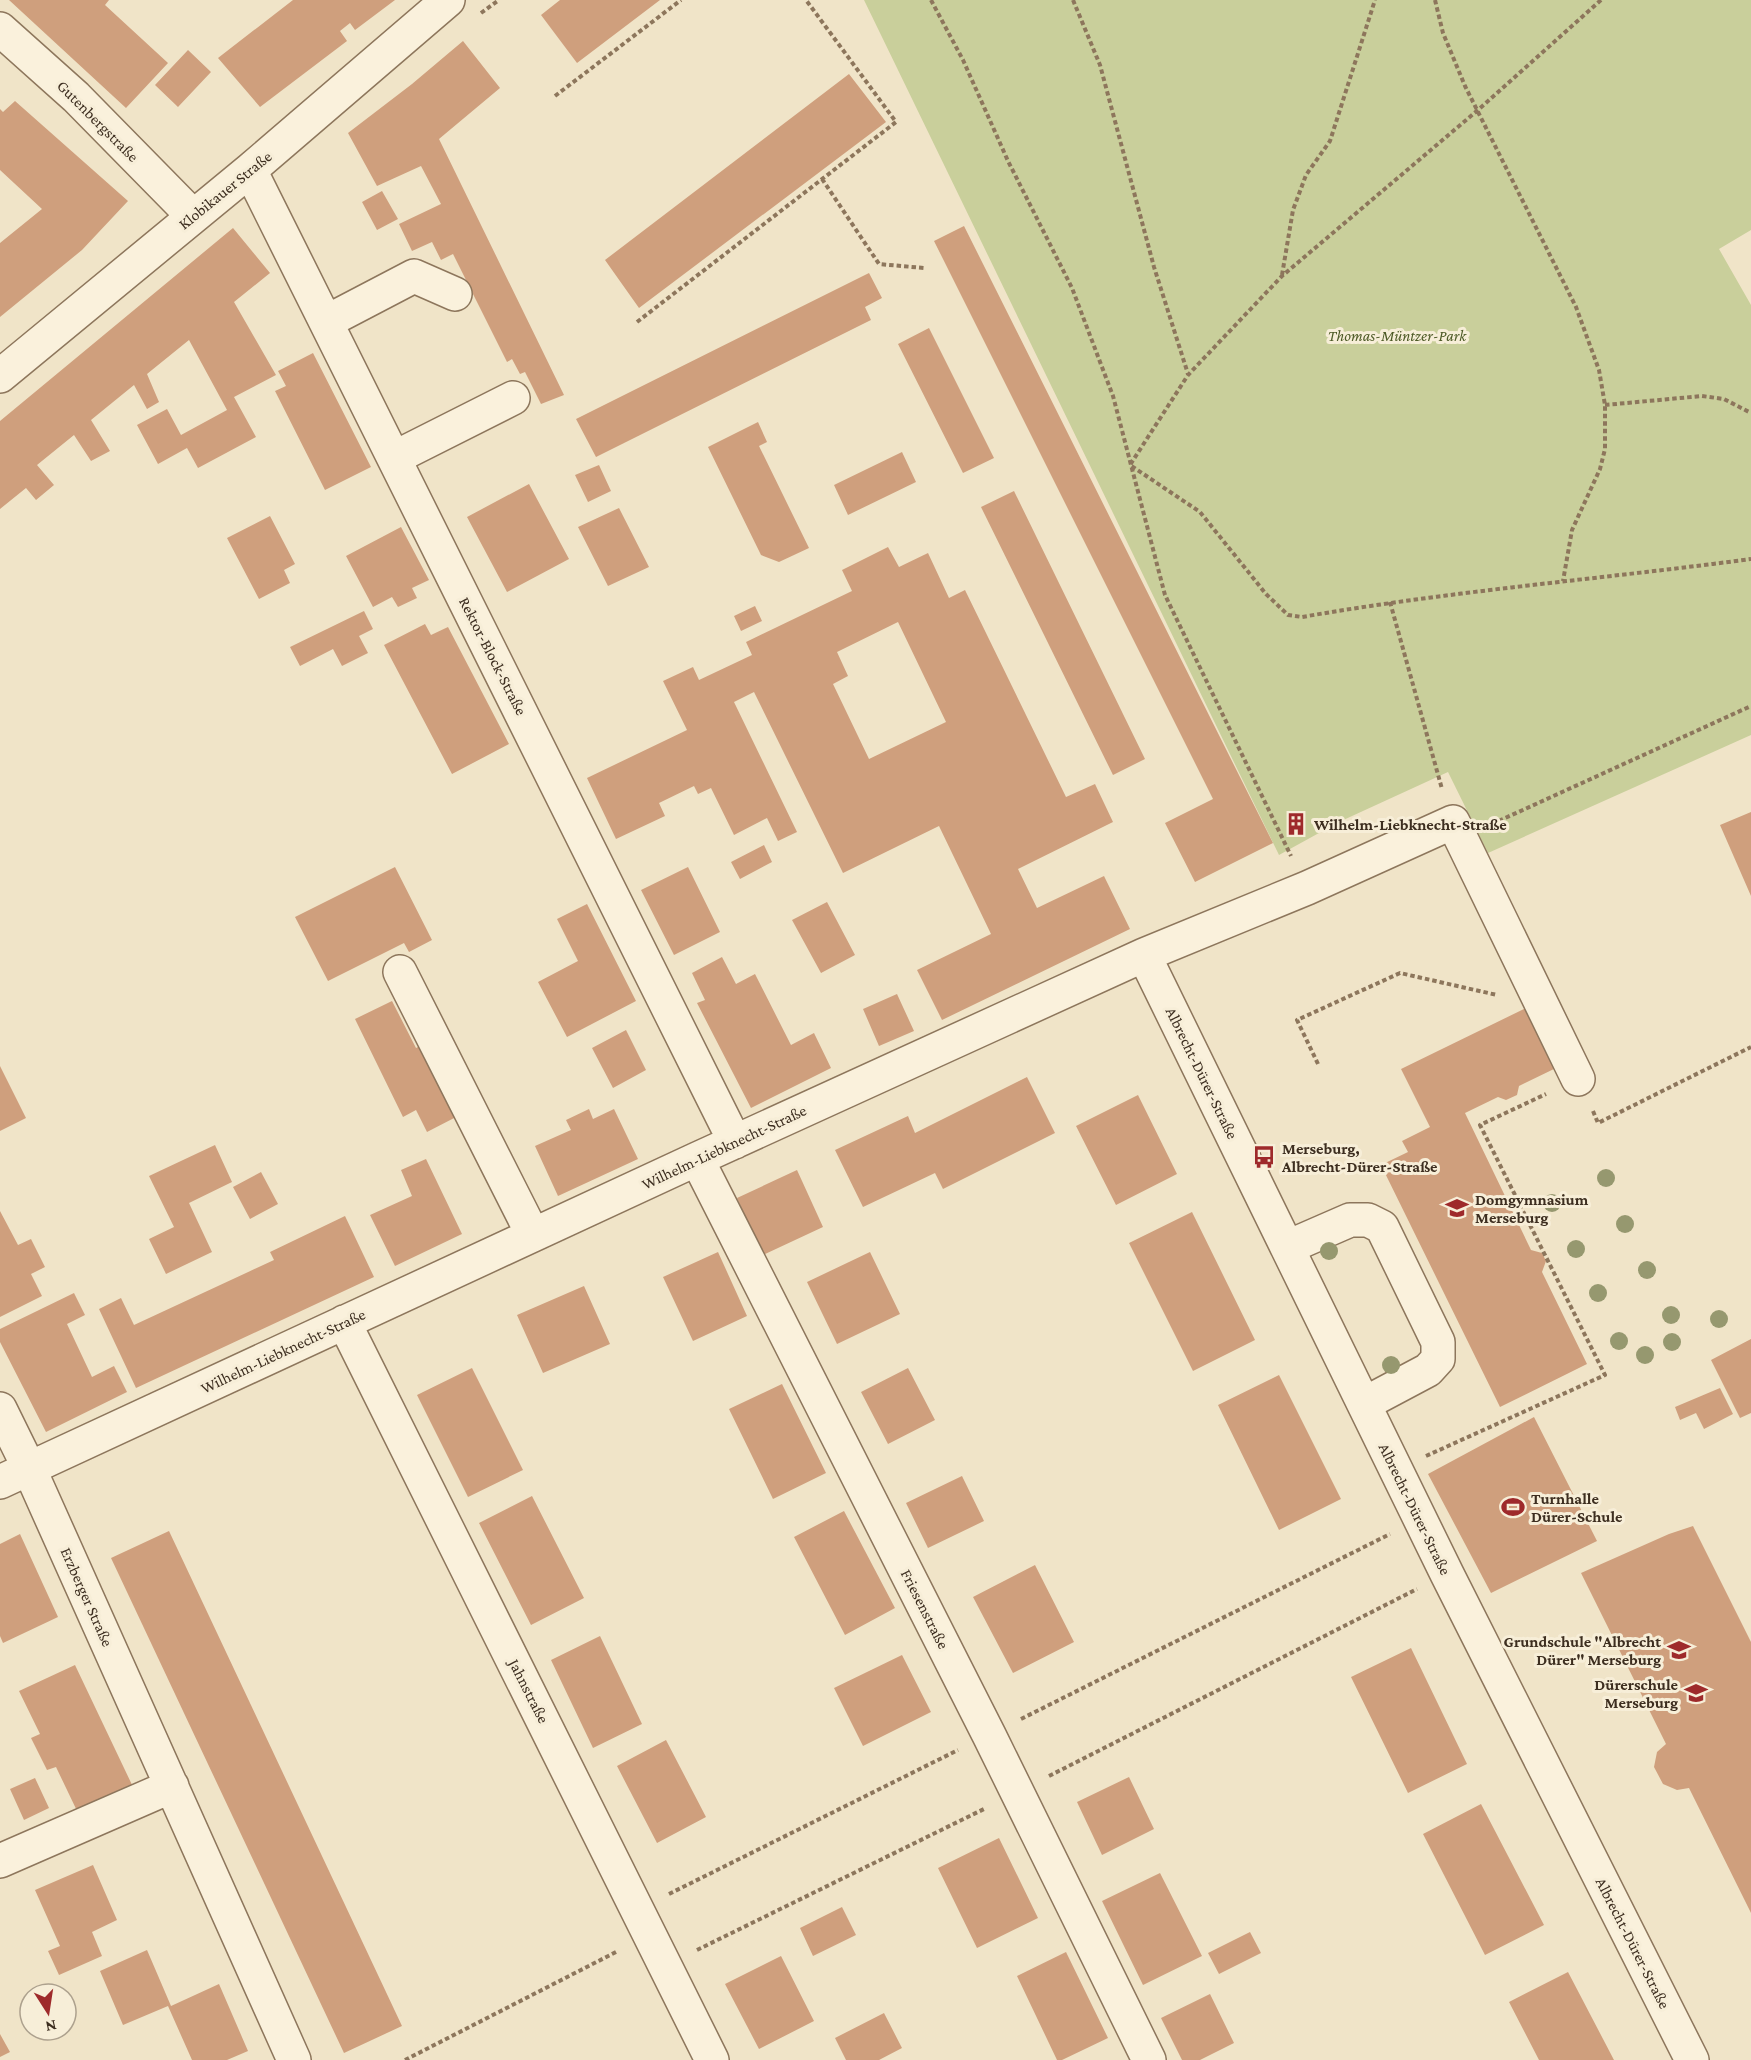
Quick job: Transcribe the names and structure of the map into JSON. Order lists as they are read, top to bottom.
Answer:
{
  "streets": {
    "street": [
      "Gutenbergstraße",
      "Klobikauer Straße",
      "Rektor-Block-Straße",
      "Albrecht-Dürer-Straße",
      "Wilhelm-Liebknecht-Straße",
      "Erzberger Straße",
      "Friesenstraße",
      "Jahnstraße"
    ]
  },
  "crossings": [
    ["Gutenbergstraße", "Klobikauer Straße"],
    ["Klobikauer Straße", "Rektor-Block-Straße"],
    ["Rektor-Block-Straße", "Wilhelm-Liebknecht-Straße"],
    ["Albrecht-Dürer-Straße", "Wilhelm-Liebknecht-Straße"],
    ["Wilhelm-Liebknecht-Straße", "Erzberger Straße"],
    ["Wilhelm-Liebknecht-Straße", "Friesenstraße"],
    ["Wilhelm-Liebknecht-Straße", "Jahnstraße"]
  ],
  "parks": ["Thomas-Müntzer-Park"],
  "places": {
    "building": ["Wilhelm-Liebknecht-Straße"],
    "bus stop": ["Merseburg, Albrecht-Dürer-Straße"],
    "school or university": ["Domgymnasium Merseburg", "Grundschule \"Albrecht Dürer\" Merseburg", "Dürerschule Merseburg"],
    "sports": ["Turnhalle Dürer-Schule"]
  },
  "north": "bottom"
}
